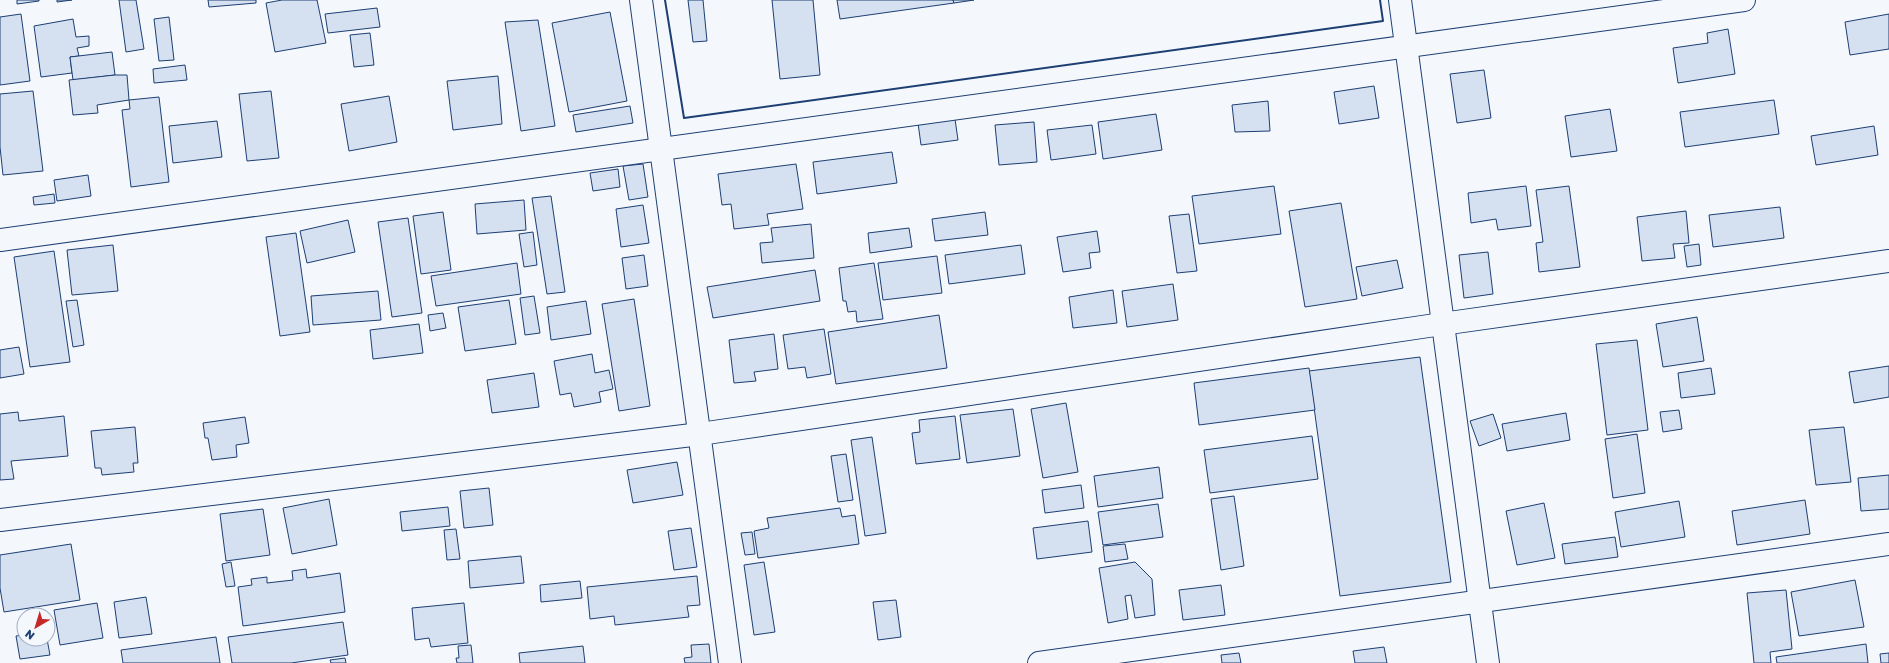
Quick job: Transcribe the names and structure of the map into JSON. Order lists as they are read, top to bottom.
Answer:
{
  "north": "bottom left"
}
